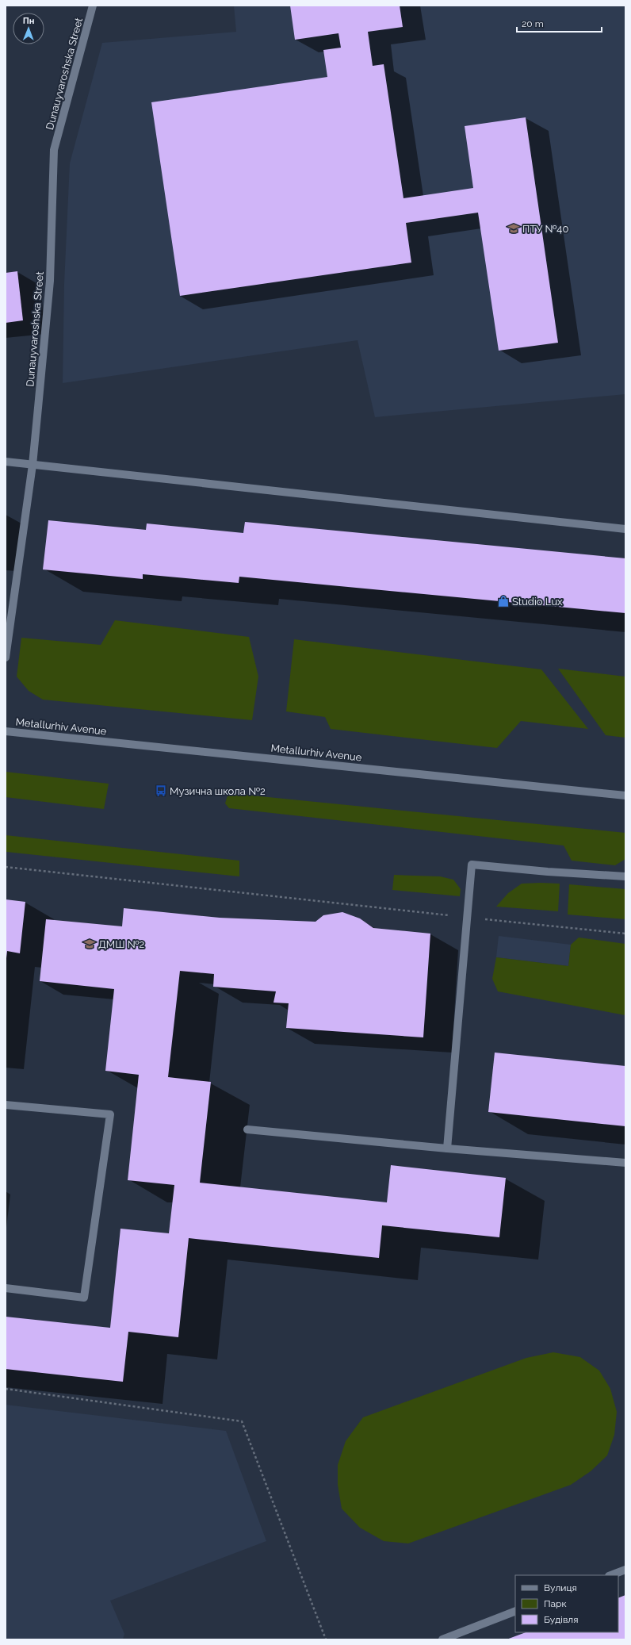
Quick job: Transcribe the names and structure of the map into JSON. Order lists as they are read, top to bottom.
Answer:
{
  "streets": {
    "street": ["Dunauyvaroshska Street", "Metallurhiv Avenue"]
  },
  "places": {
    "school or university": ["ПТУ №40", "ДМШ №2"],
    "shop": ["Studio Lux"],
    "bus stop": ["Музична школа №2"]
  },
  "legend": ["Вулиця", "Парк", "Будівля"],
  "scale_bar": "20 m",
  "north": "top"
}
